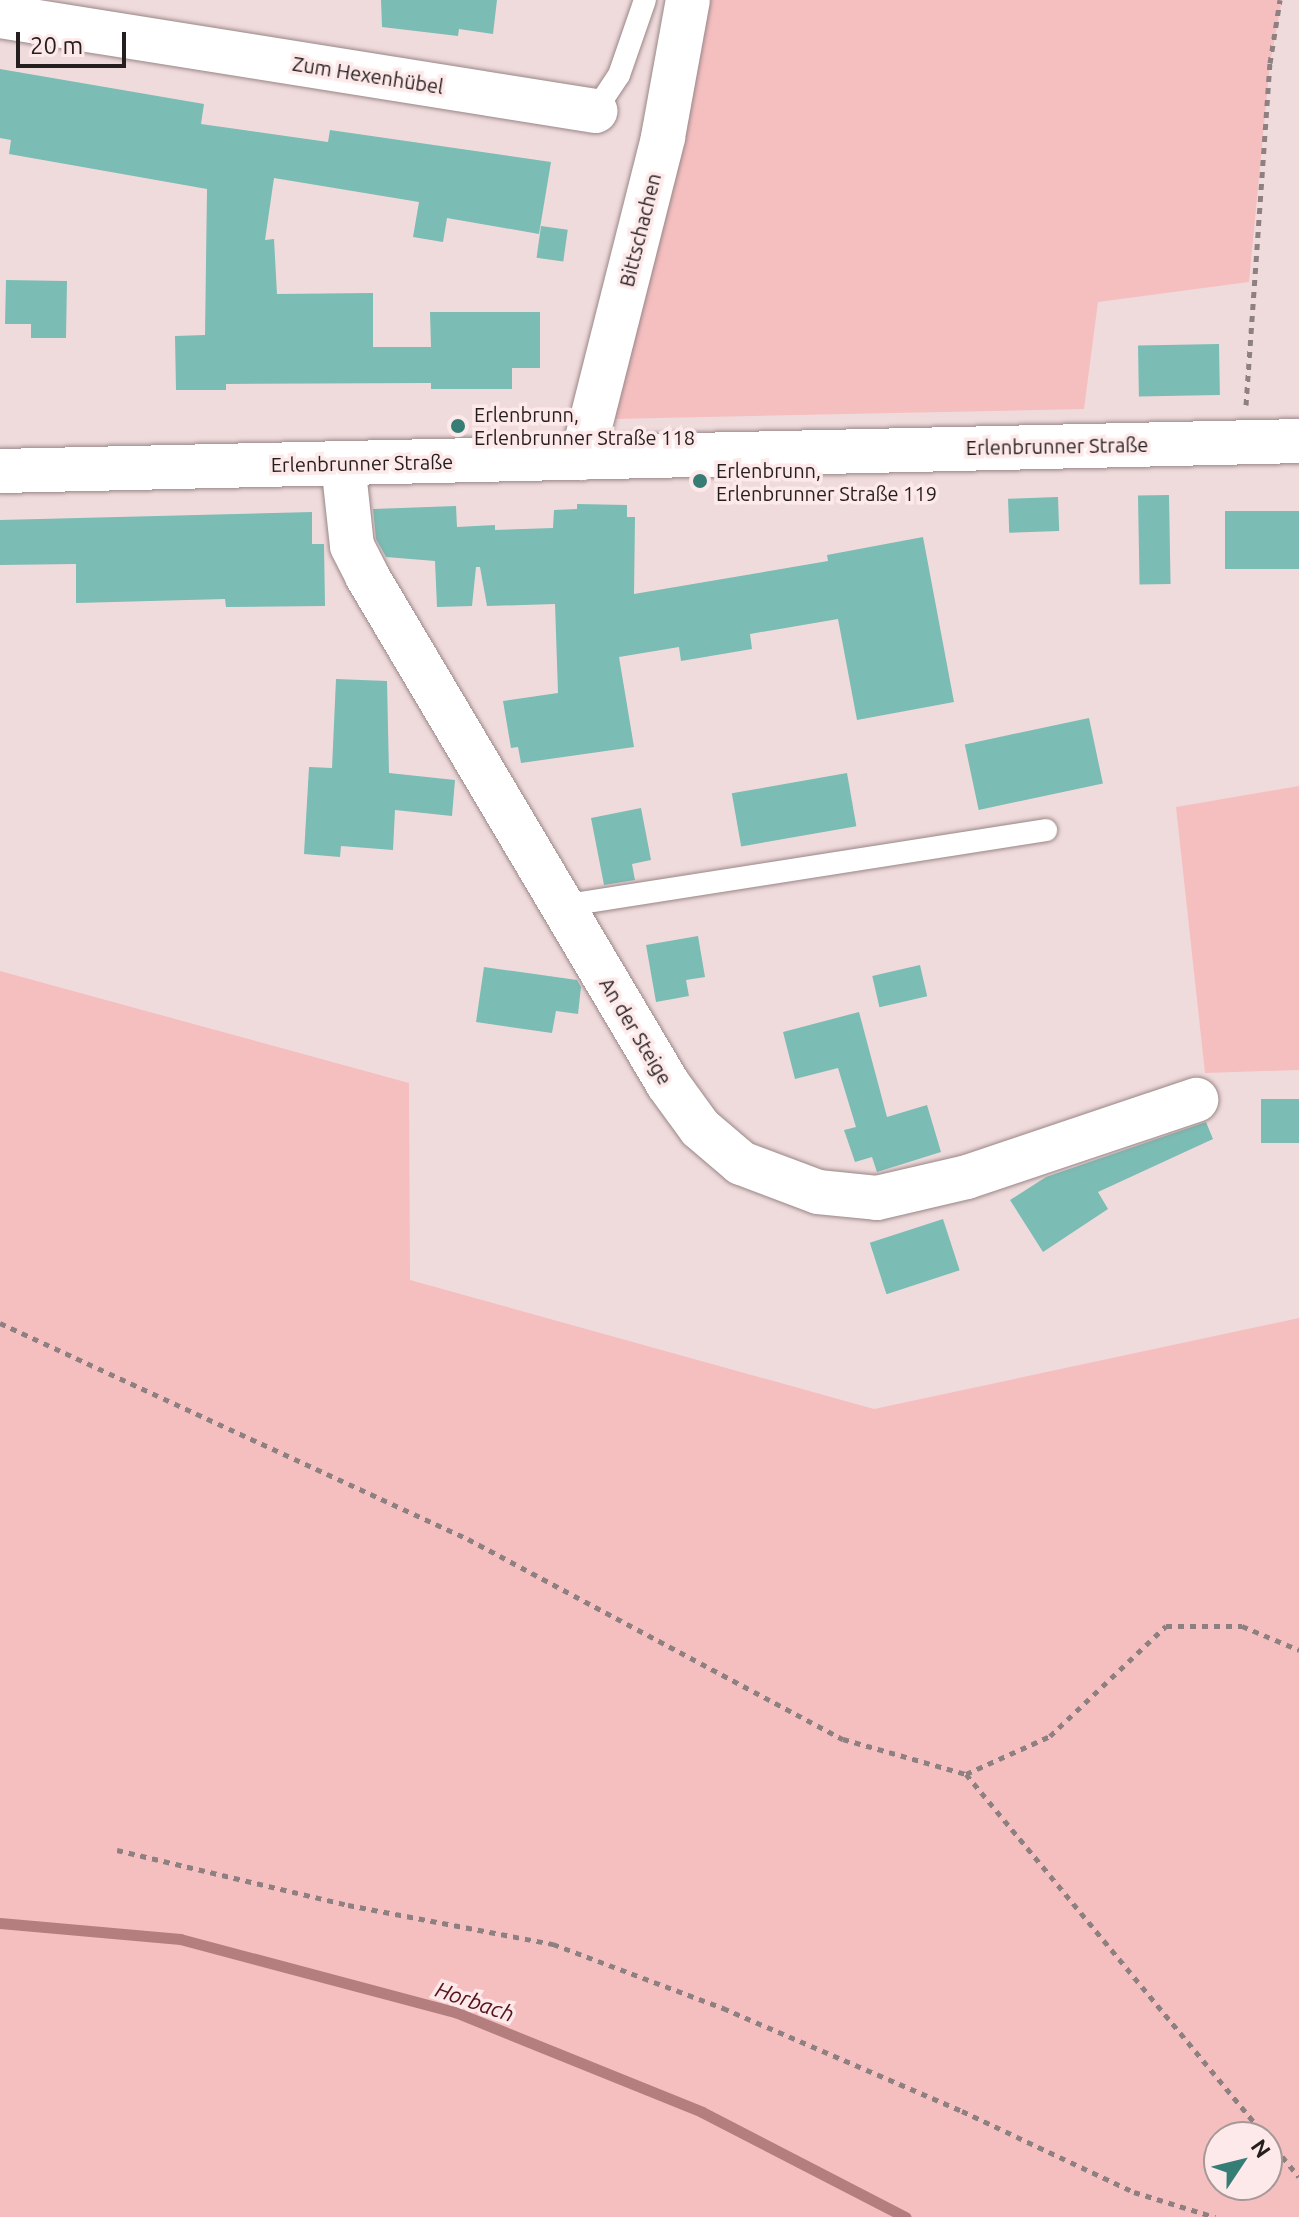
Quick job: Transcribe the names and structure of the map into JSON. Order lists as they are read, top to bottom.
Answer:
{
  "streets": {
    "street": [
      "Zum Hexenhübel",
      "Bittschachen",
      "Erlenbrunner Straße",
      "An der Steige"
    ]
  },
  "crossings": [
    ["Bittschachen", "Erlenbrunner Straße"],
    ["Erlenbrunner Straße", "An der Steige"]
  ],
  "water": ["Horbach"],
  "places": ["Erlenbrunn, Erlenbrunner Straße 118", "Erlenbrunn, Erlenbrunner Straße 119"],
  "scale_bar": "20 m",
  "north": "top right"
}
